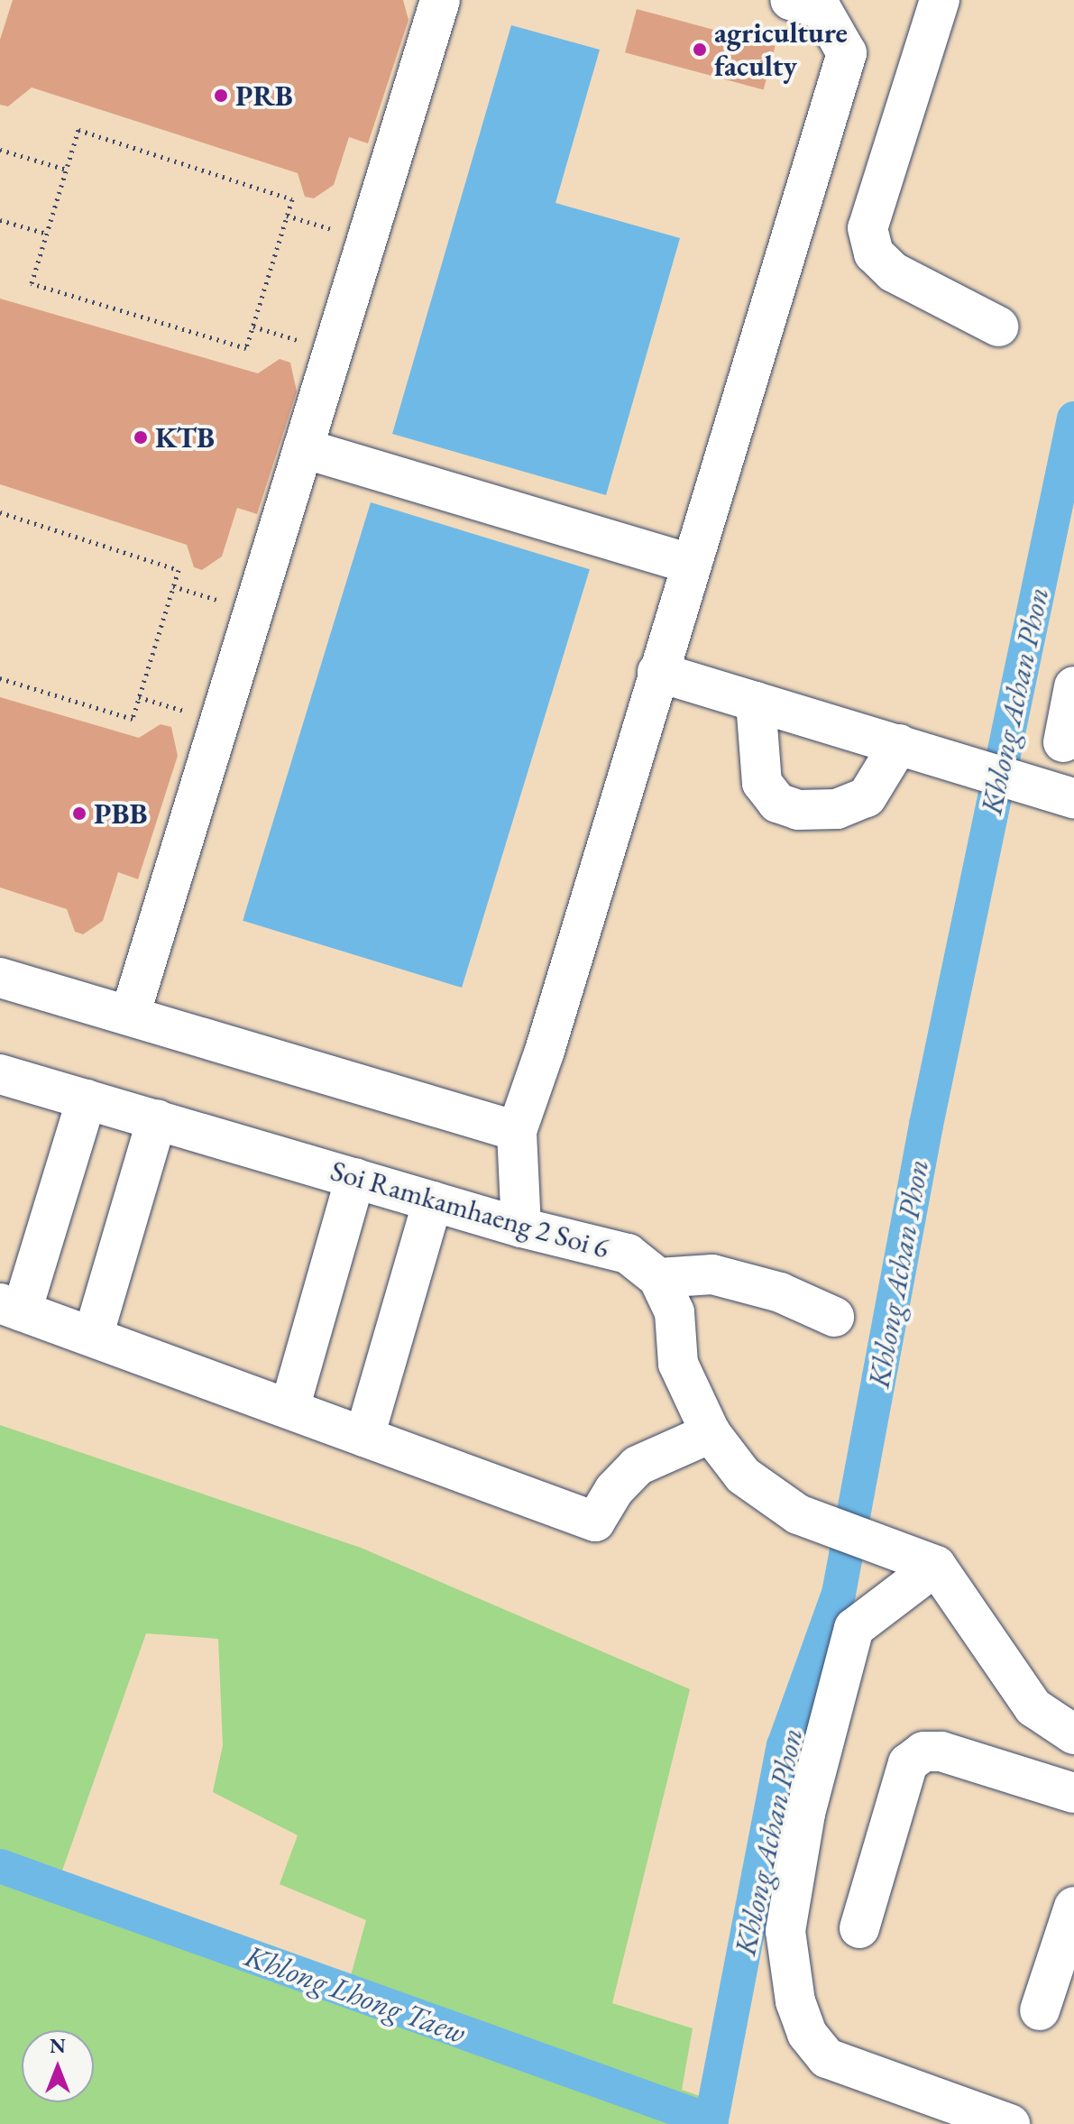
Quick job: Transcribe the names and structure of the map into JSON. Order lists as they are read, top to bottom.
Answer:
{
  "streets": {
    "street": ["Soi Ramkamhaeng 2 Soi 6"]
  },
  "water": ["Khlong Achan Phon", "Khlong Lhong Taew"],
  "places": [
    "agriculture faculty",
    "PRB",
    "KTB",
    "PBB"
  ],
  "north": "top"
}
